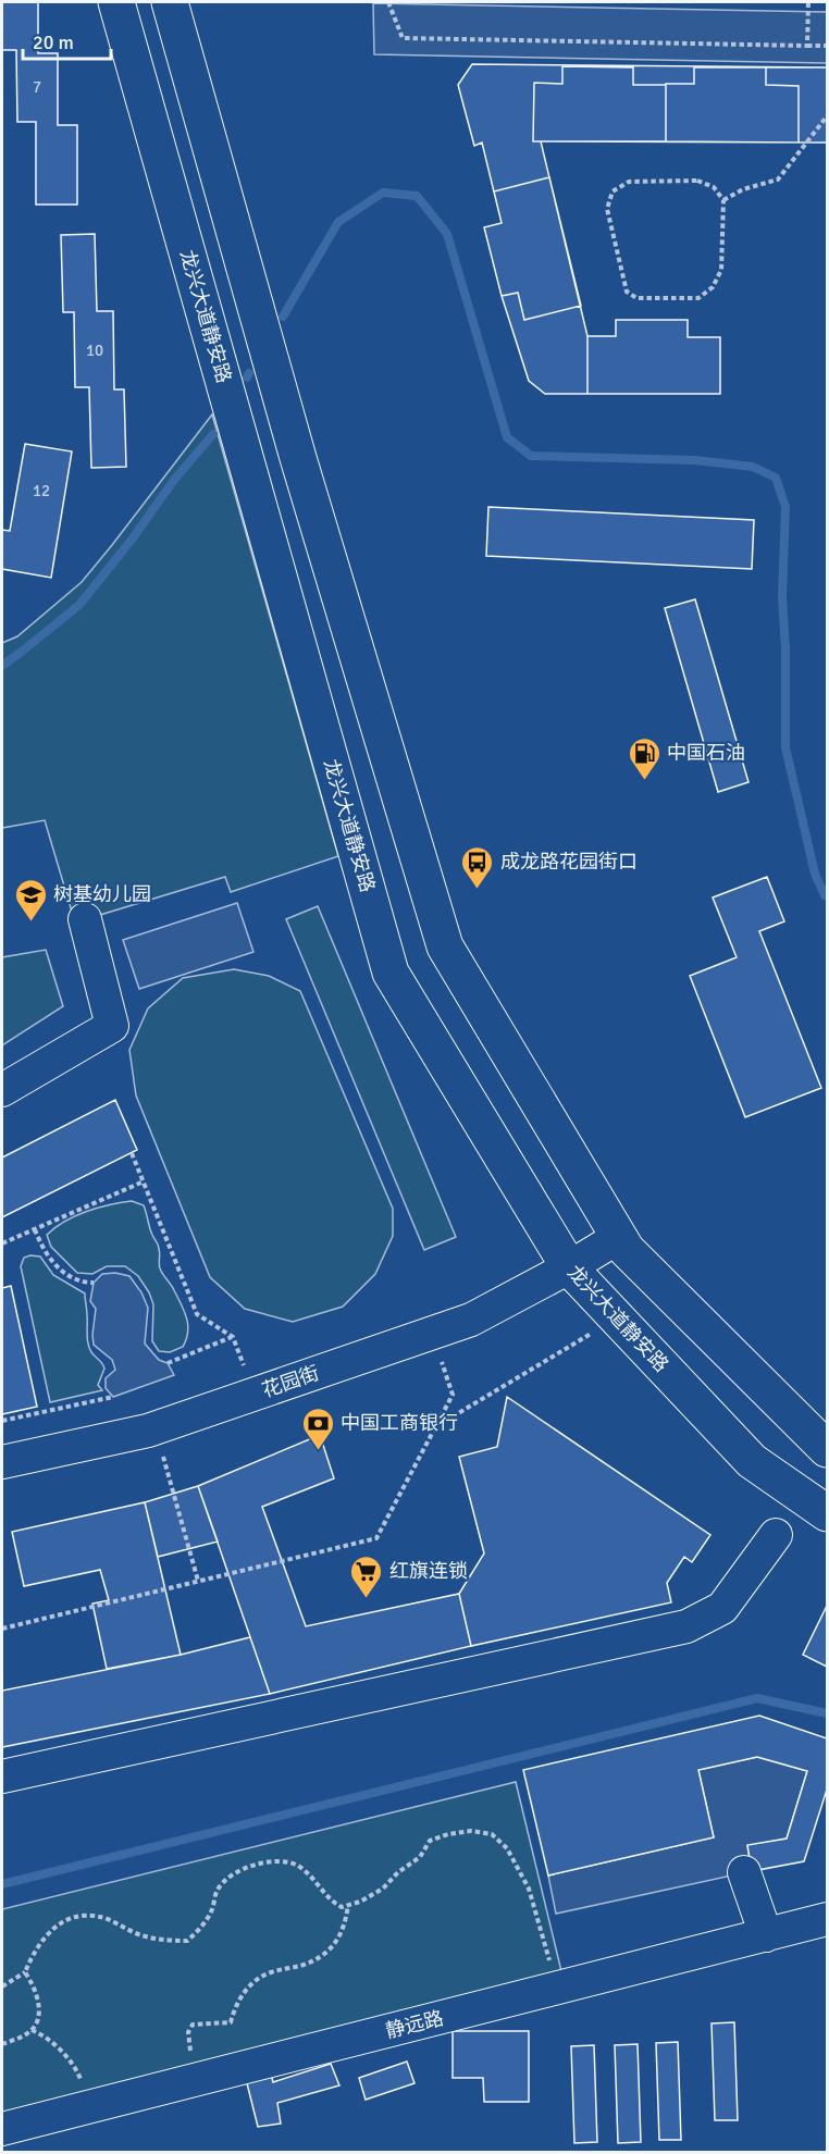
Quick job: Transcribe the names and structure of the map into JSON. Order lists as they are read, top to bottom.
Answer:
{
  "streets": {
    "main road": ["龙兴大道静安路"],
    "street": ["花园街", "静远路"]
  },
  "crossings": [
    ["龙兴大道静安路", "花园街"]
  ],
  "places": {
    "fuel station": ["中国石油"],
    "bus stop": ["成龙路花园街口"],
    "school or university": ["树基幼儿园"],
    "bank": ["中国工商银行"],
    "supermarket": ["红旗连锁"]
  },
  "house_numbers": ["7", "10", "12"],
  "scale_bar": "20 m"
}
